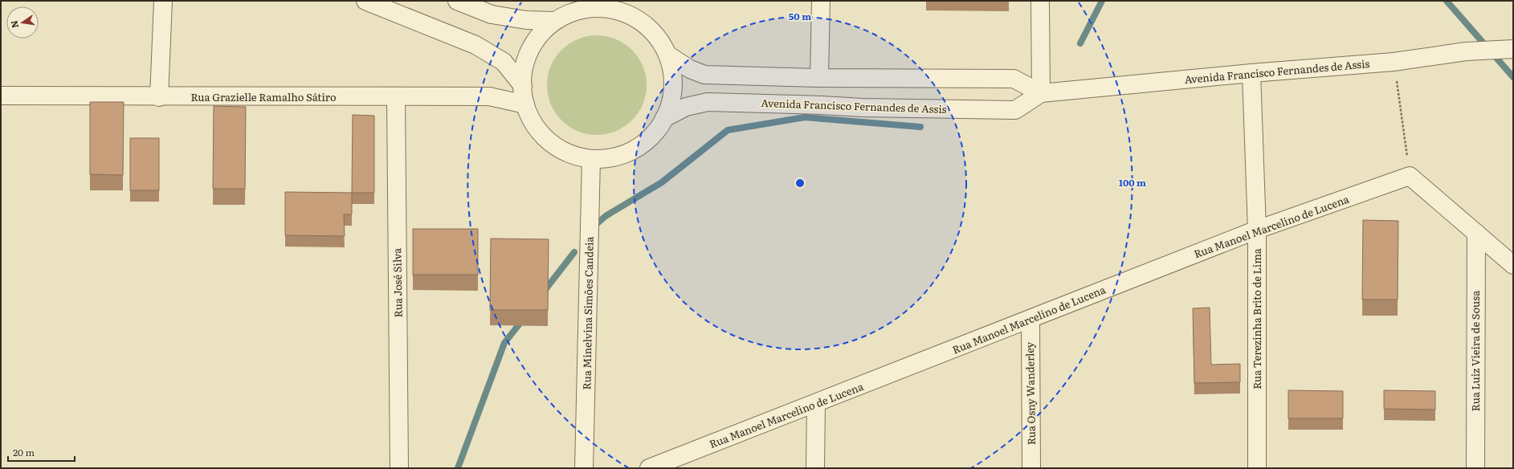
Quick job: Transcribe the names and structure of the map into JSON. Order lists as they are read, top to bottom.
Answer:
{
  "streets": {
    "street": [
      "Avenida Francisco Fernandes de Assis",
      "Rua Grazielle Ramalho Sátiro",
      "Rua Manoel Marcelino de Lucena",
      "Rua José Silva",
      "Rua Minelvina Simões Candeia",
      "Rua Terezinha Brito de Lima",
      "Rua Luiz Vieira de Sousa",
      "Rua Osny Wanderley"
    ]
  },
  "crossings": [
    ["Avenida Francisco Fernandes de Assis", "Rua Terezinha Brito de Lima"],
    ["Rua Grazielle Ramalho Sátiro", "Rua José Silva"],
    ["Rua Manoel Marcelino de Lucena", "Rua Terezinha Brito de Lima"],
    ["Rua Manoel Marcelino de Lucena", "Rua Osny Wanderley"]
  ],
  "scale_bar": "20 m",
  "north": "left",
  "rings": ["50 m", "100 m"]
}
